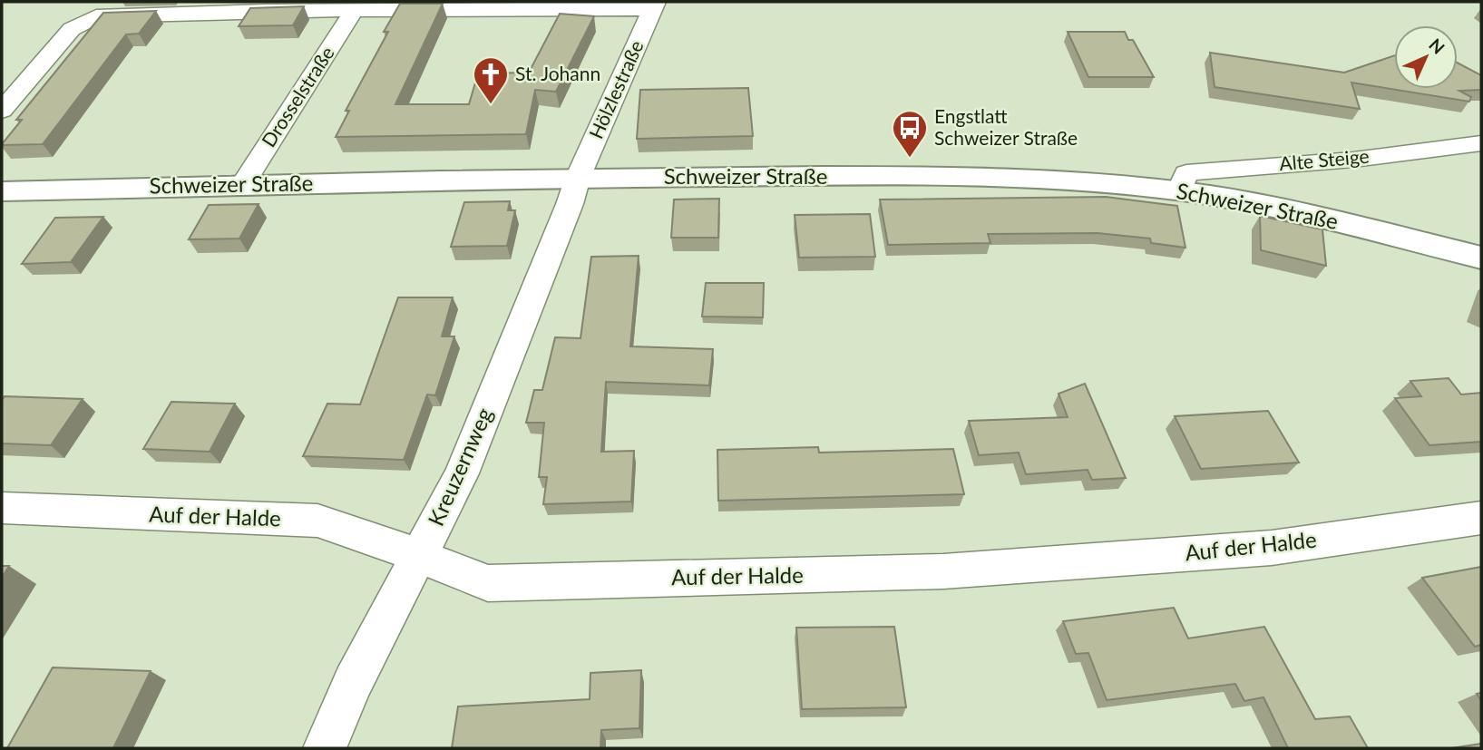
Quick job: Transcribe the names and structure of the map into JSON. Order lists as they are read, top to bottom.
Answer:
{
  "streets": {
    "street": [
      "Hölzlestraße",
      "Drosselstraße",
      "Alte Steige",
      "Schweizer Straße",
      "Kreuzernweg",
      "Auf der Halde"
    ]
  },
  "crossings": [
    ["Hölzlestraße", "Schweizer Straße"],
    ["Hölzlestraße", "Kreuzernweg"],
    ["Drosselstraße", "Schweizer Straße"],
    ["Alte Steige", "Schweizer Straße"],
    ["Schweizer Straße", "Kreuzernweg"],
    ["Kreuzernweg", "Auf der Halde"]
  ],
  "places": {
    "church": ["St. Johann"],
    "bus stop": ["Engstlatt Schweizer Straße"]
  },
  "north": "top right"
}
